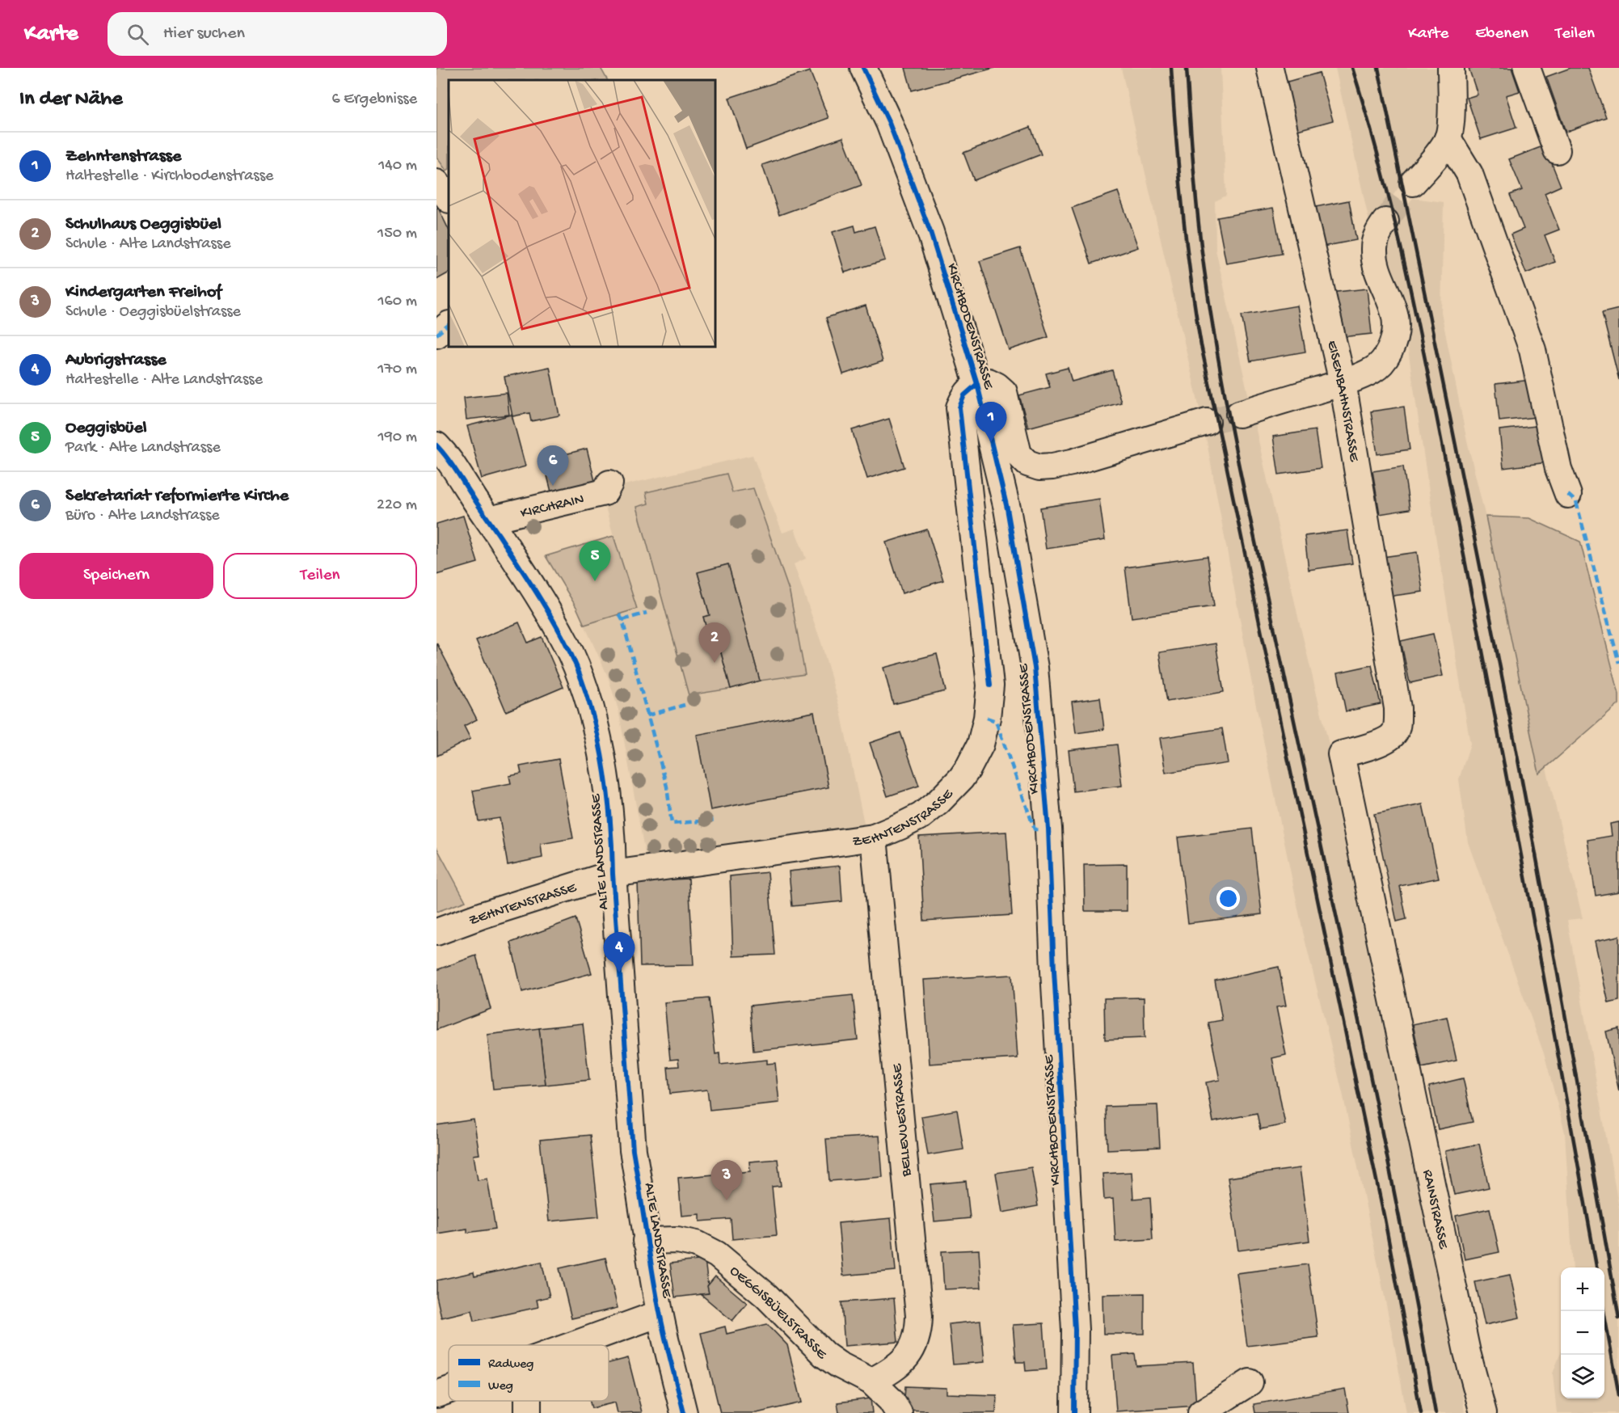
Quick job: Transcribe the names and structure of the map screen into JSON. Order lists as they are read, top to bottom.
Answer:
{
  "streets": {
    "street": [
      "KIRCHBODENSTRASSE",
      "EISENBAHNSTRASSE",
      "KIRCHRAIN",
      "ZEHNTENSTRASSE",
      "ALTE LANDSTRASSE",
      "BELLEVUESTRASSE",
      "RAINSTRASSE",
      "OEGGISBÜELSTRASSE"
    ]
  },
  "crossings": [
    ["KIRCHBODENSTRASSE", "ZEHNTENSTRASSE"],
    ["EISENBAHNSTRASSE", "RAINSTRASSE"],
    ["KIRCHRAIN", "ALTE LANDSTRASSE"],
    ["ZEHNTENSTRASSE", "ALTE LANDSTRASSE"],
    ["ZEHNTENSTRASSE", "BELLEVUESTRASSE"],
    ["ALTE LANDSTRASSE", "OEGGISBÜELSTRASSE"],
    ["BELLEVUESTRASSE", "OEGGISBÜELSTRASSE"]
  ],
  "legend": ["Radweg", "Weg"],
  "page": {
    "header": "Karte",
    "search": "Hier suchen",
    "nav": ["Karte", "Ebenen", "Teilen"],
    "heading": ["In der Nähe", "6 Ergebnisse"],
    "list": [
      {
        "mark": "1",
        "name": "Zehntenstrasse",
        "note": "Haltestelle · Kirchbodenstrasse",
        "value": "140 m"
      },
      {
        "mark": "2",
        "name": "Schulhaus Oeggisbüel",
        "note": "Schule · Alte Landstrasse",
        "value": "150 m"
      },
      {
        "mark": "3",
        "name": "Kindergarten Freihof",
        "note": "Schule · Oeggisbüelstrasse",
        "value": "160 m"
      },
      {
        "mark": "4",
        "name": "Aubrigstrasse",
        "note": "Haltestelle · Alte Landstrasse",
        "value": "170 m"
      },
      {
        "mark": "5",
        "name": "Oeggisbüel",
        "note": "Park · Alte Landstrasse",
        "value": "190 m"
      },
      {
        "mark": "6",
        "name": "Sekretariat reformierte Kirche",
        "note": "Büro · Alte Landstrasse",
        "value": "220 m"
      }
    ],
    "pins": [
      "1",
      "6",
      "5",
      "2",
      "4",
      "3"
    ],
    "buttons": ["Speichern", "Teilen"],
    "map_buttons": ["+", "−"]
  }
}
